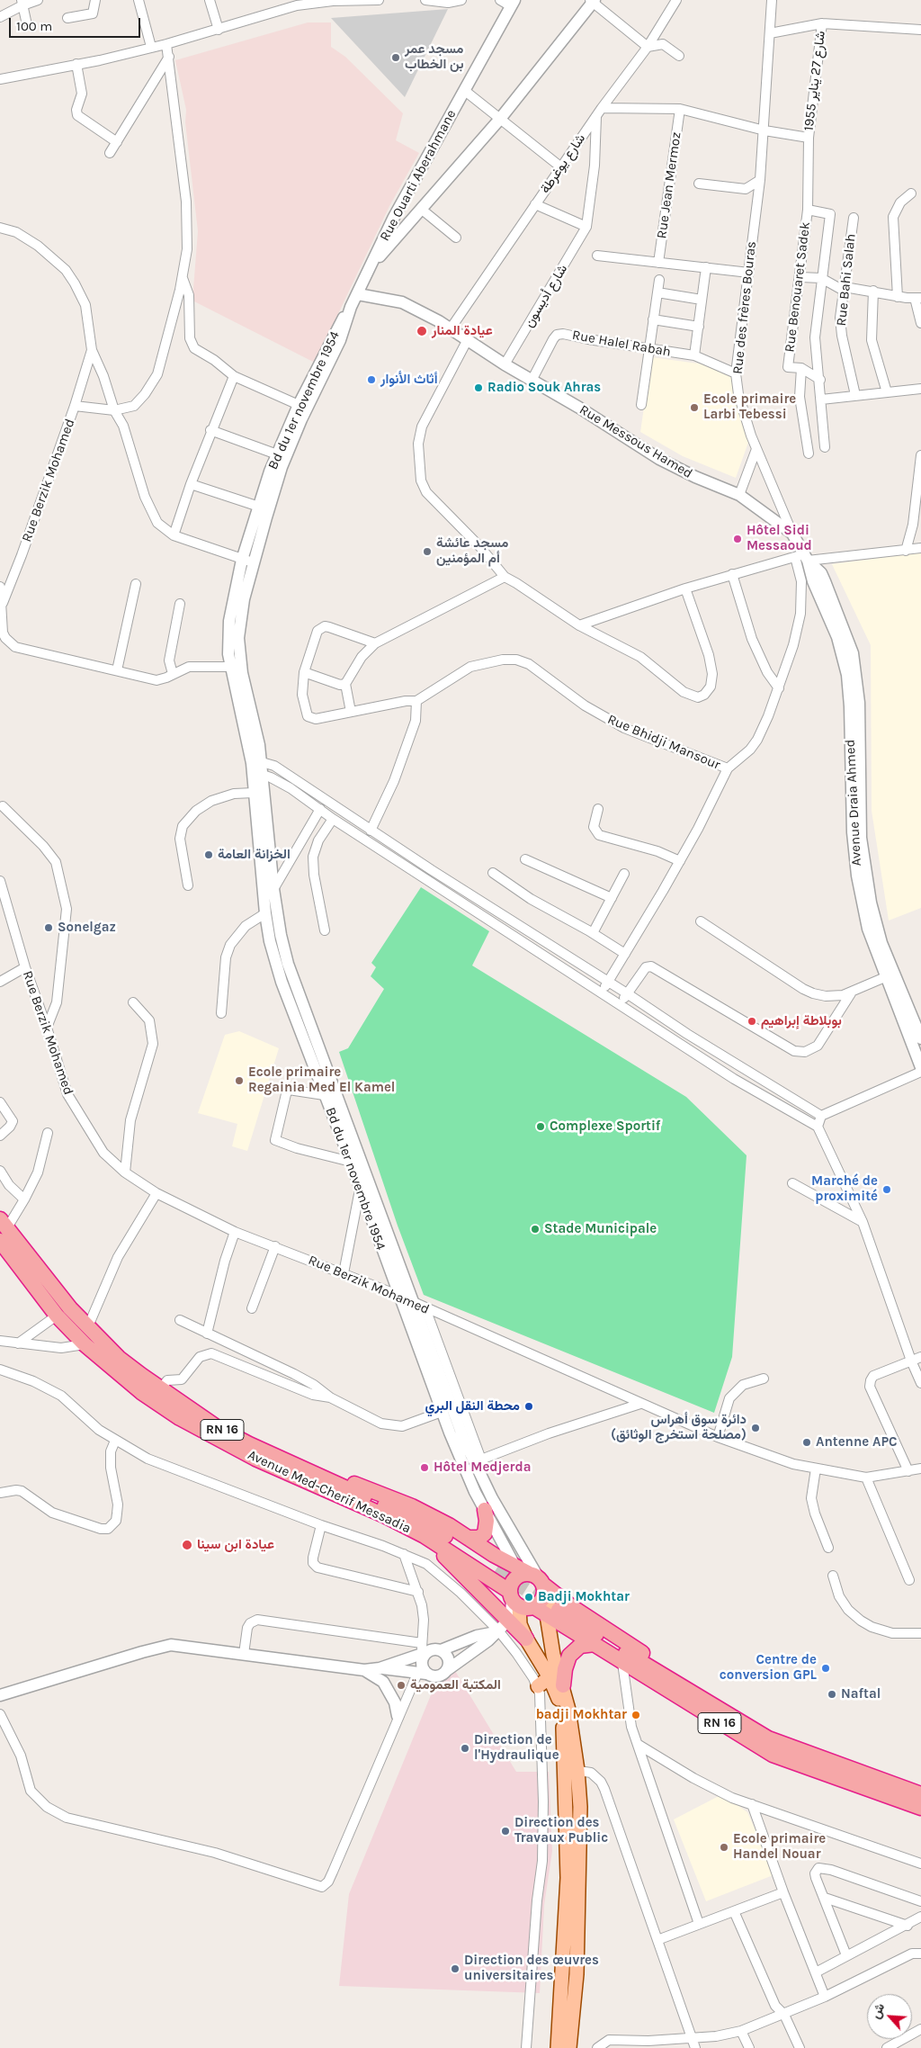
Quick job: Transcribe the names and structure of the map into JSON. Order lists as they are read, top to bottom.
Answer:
{
  "streets": {
    "highway": ["RN 16", "Avenue Med-Cherif Messadia"],
    "street": [
      "شارع 27 يناير 1955",
      "شارع يوغرطة",
      "Rue Ouarti Aberahmane",
      "Rue Jean Mermoz",
      "Rue Bahi Salah",
      "Rue Benouaret Sadek",
      "شارع أديسون",
      "Rue des frères Bouras",
      "Rue Halel Rabah",
      "Bd du 1er novembre 1954",
      "Rue Messous Hamed",
      "Rue Berzik Mohamed",
      "Rue Bhidji Mansour",
      "Avenue Draia Ahmed"
    ]
  },
  "crossings": [
    ["شارع 27 يناير 1955", "Rue Benouaret Sadek"],
    ["شارع يوغرطة", "Rue Messous Hamed"],
    ["شارع أديسون", "Rue Messous Hamed"],
    ["Rue des frères Bouras", "Rue Halel Rabah"],
    ["Rue des frères Bouras", "Rue Messous Hamed"],
    ["Rue des frères Bouras", "Avenue Draia Ahmed"],
    ["Rue Halel Rabah", "Rue Messous Hamed"],
    ["Bd du 1er novembre 1954", "Rue Berzik Mohamed"],
    ["Bd du 1er novembre 1954", "RN 16"],
    ["Bd du 1er novembre 1954", "Avenue Med-Cherif Messadia"],
    ["RN 16", "Avenue Med-Cherif Messadia"]
  ],
  "places": [
    "مسجد عمر بن الخطاب",
    "عيادة المنار",
    "أثاث الأنوار",
    "Radio Souk Ahras",
    "Ecole primaire Larbi Tebessi",
    "Hôtel Sidi Messaoud",
    "مسجد عائشة أم المؤمنين",
    "الخزانة العامة",
    "Sonelgaz",
    "بوبلاطة إبراهيم",
    "Ecole primaire Regainia Med El Kamel",
    "Complexe Sportif",
    "Marché de proximité",
    "Stade Municipale",
    "محطة النقل البري",
    "دائرة سوق أهراس (مصلحة استخرج الوثائق)",
    "Antenne APC",
    "Hôtel Medjerda",
    "عيادة ابن سينا",
    "Badji Mokhtar",
    "Centre de conversion GPL",
    "المكتبة العمومية",
    "Naftal",
    "badji Mokhtar",
    "Direction de l'Hydraulique",
    "Direction des Travaux Public",
    "Ecole primaire Handel Nouar",
    "Direction des œuvres universitaires"
  ],
  "scale_bar": "100 m",
  "north": "top left"
}
